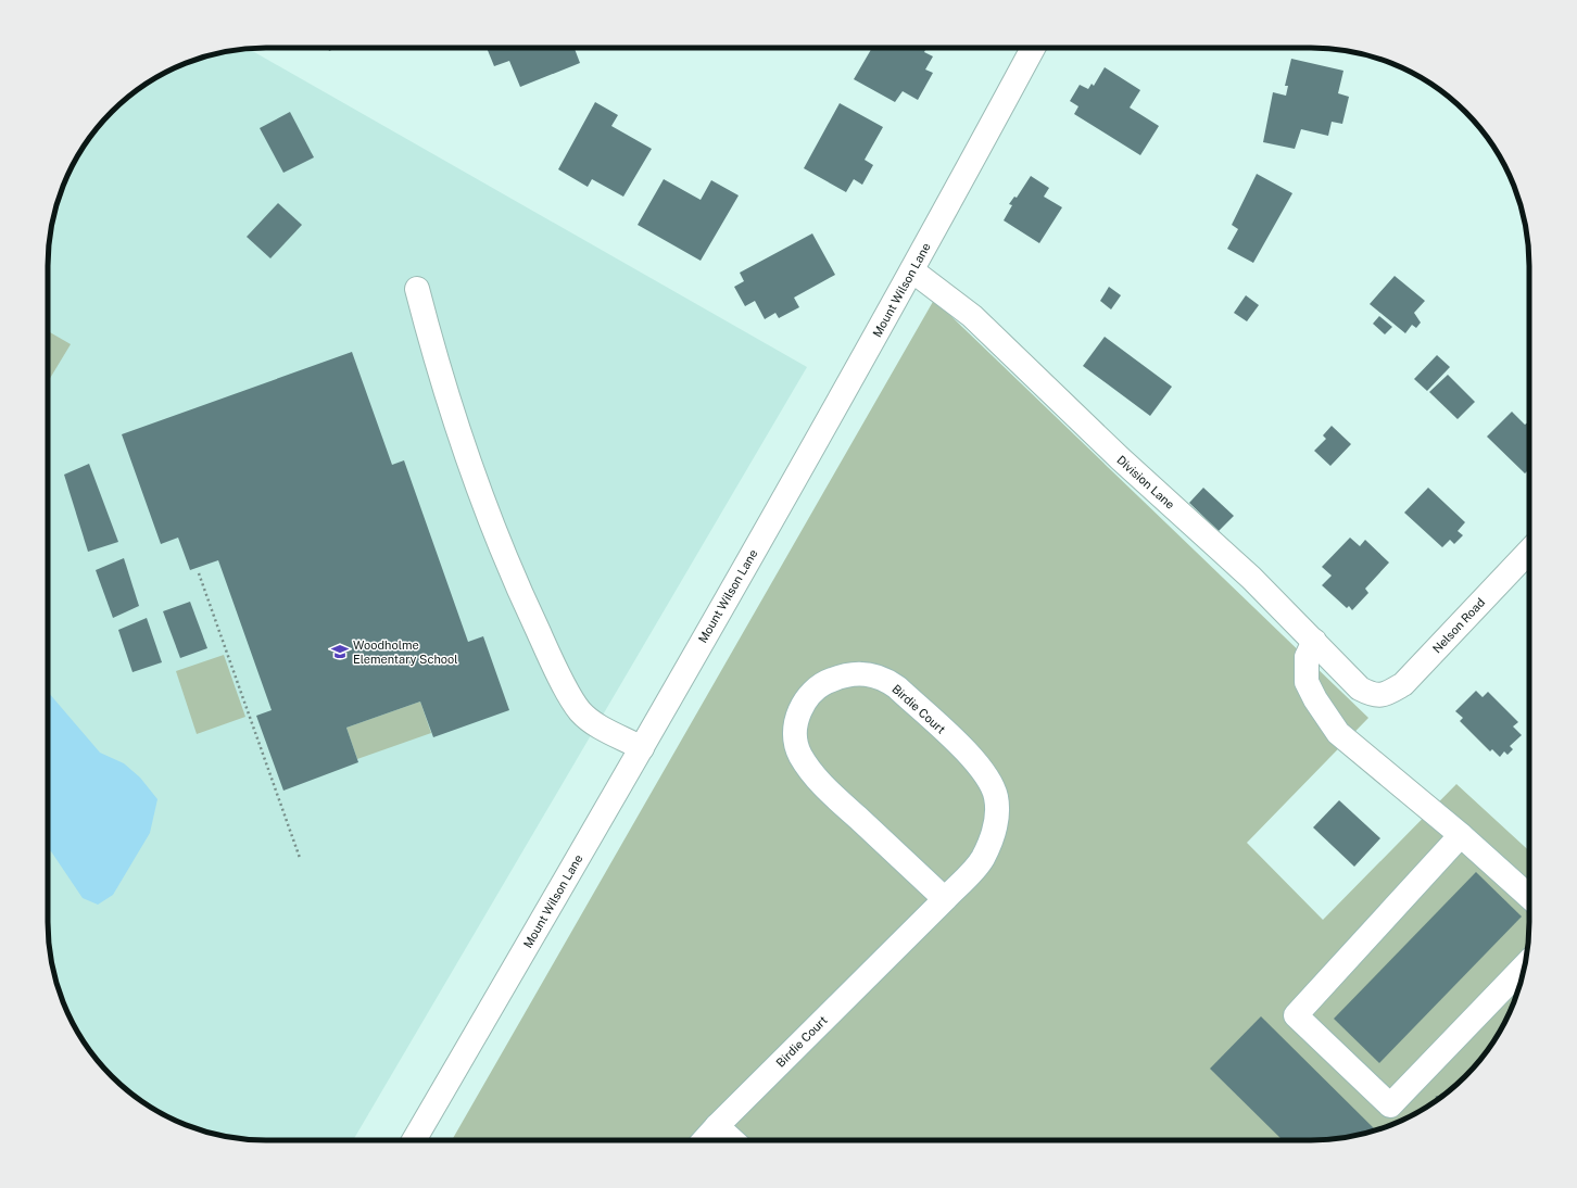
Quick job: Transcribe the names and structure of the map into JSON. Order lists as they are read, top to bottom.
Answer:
{
  "streets": {
    "street": [
      "Mount Wilson Lane",
      "Division Lane",
      "Nelson Road",
      "Birdie Court"
    ]
  },
  "crossings": [
    ["Mount Wilson Lane", "Division Lane"],
    ["Division Lane", "Nelson Road"]
  ],
  "places": {
    "school or university": ["Woodholme Elementary School"]
  }
}
